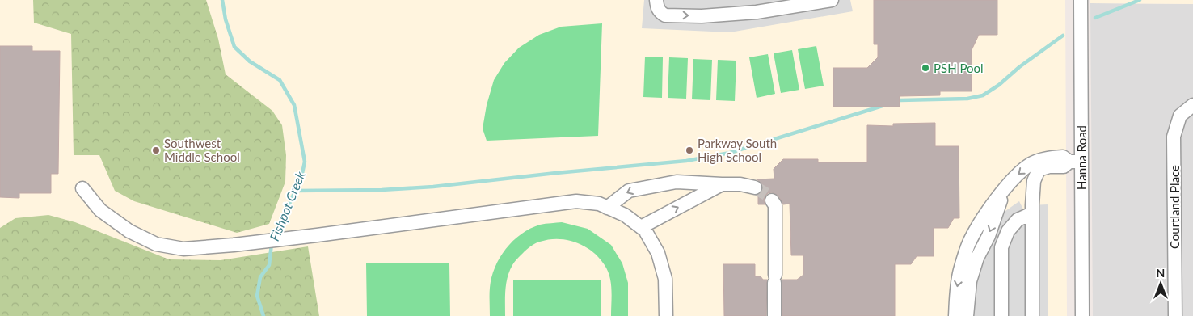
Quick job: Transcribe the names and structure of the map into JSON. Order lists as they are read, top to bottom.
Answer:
{
  "streets": {
    "street": ["Hanna Road", "Courtland Place"]
  },
  "water": ["Fishpot Creek"],
  "places": ["PSH Pool", "Southwest Middle School", "Parkway South High School"],
  "north": "top"
}
